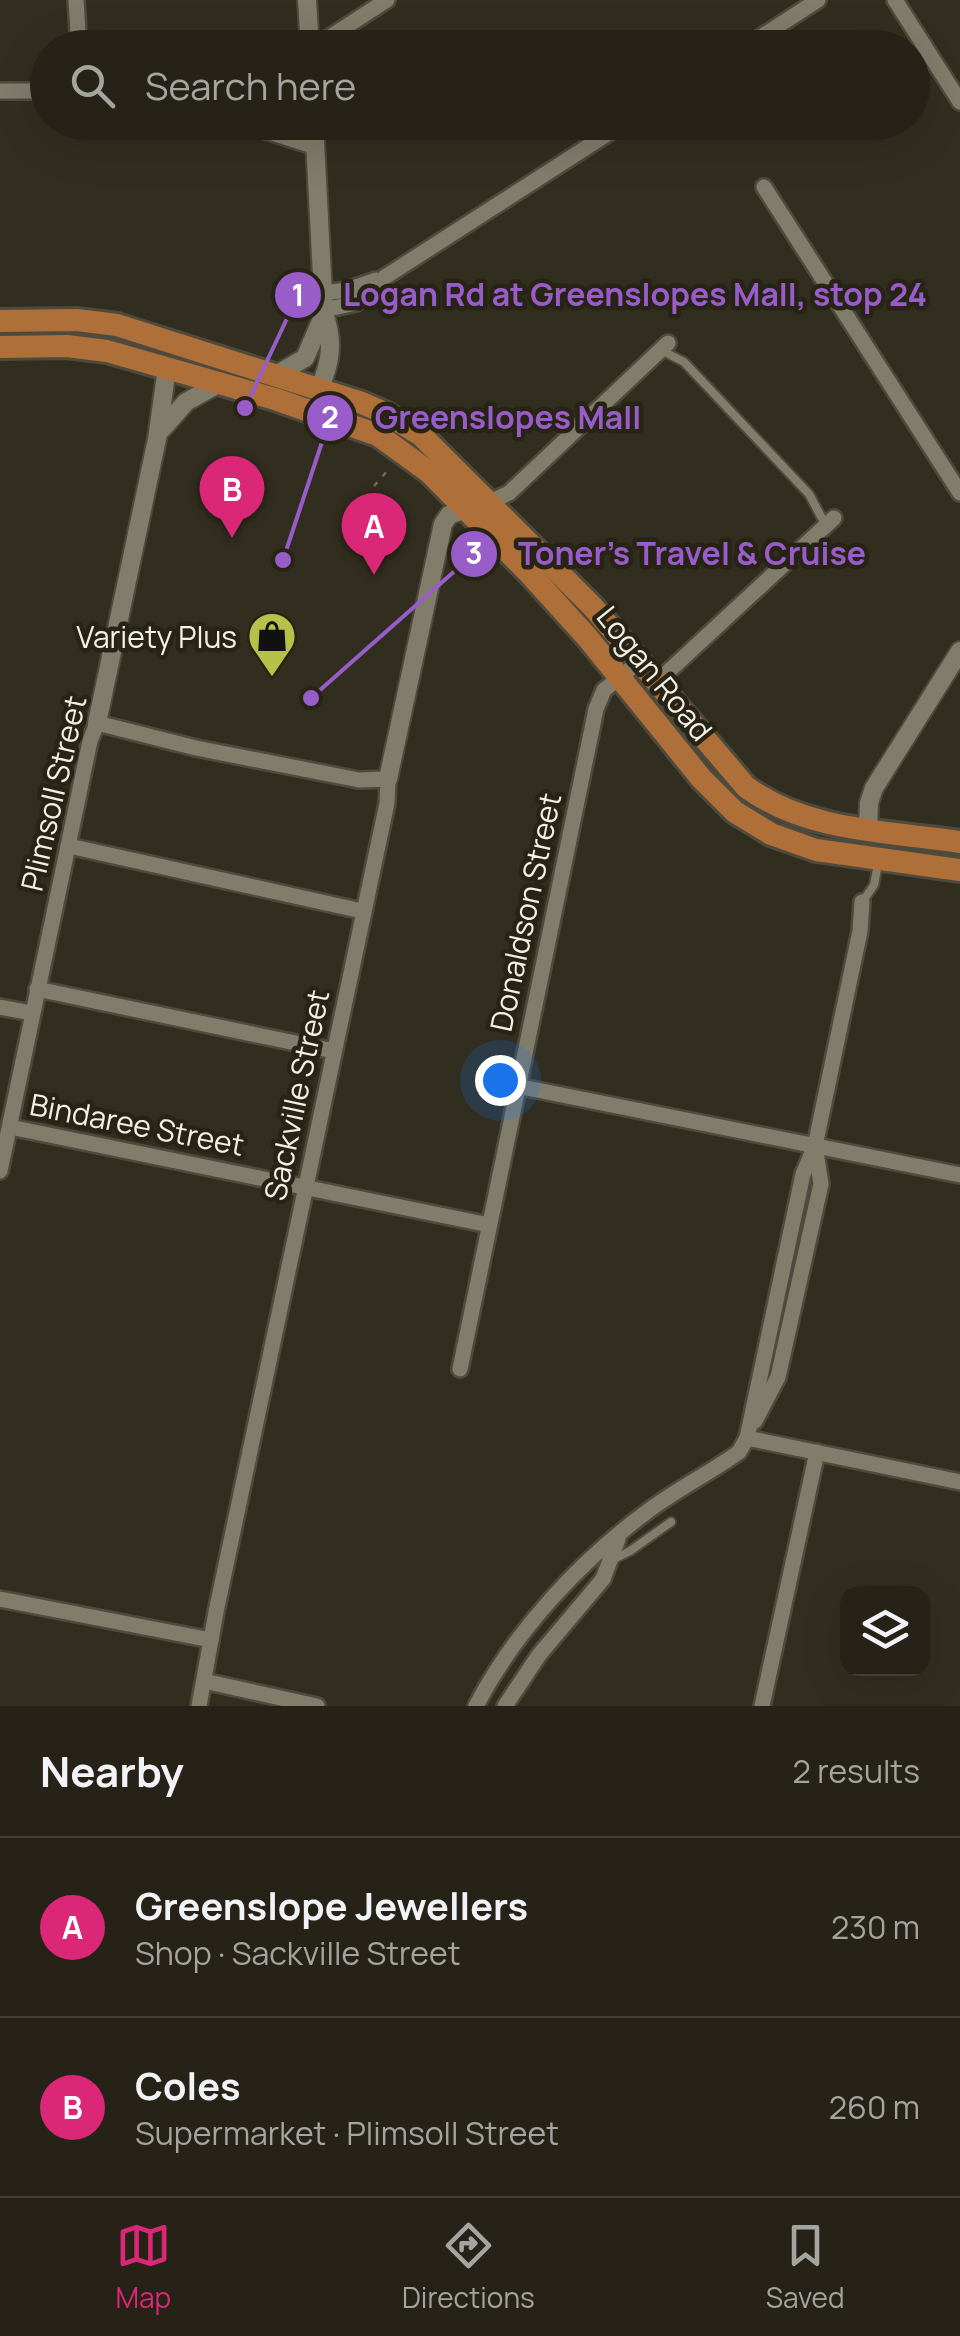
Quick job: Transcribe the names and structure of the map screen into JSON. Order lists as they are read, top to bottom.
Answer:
{
  "streets": {
    "main road": ["Logan Road"],
    "street": [
      "Plimsoll Street",
      "Donaldson Street",
      "Sackville Street",
      "Bindaree Street"
    ]
  },
  "crossings": [
    ["Logan Road", "Plimsoll Street"],
    ["Logan Road", "Donaldson Street"],
    ["Logan Road", "Sackville Street"],
    ["Plimsoll Street", "Bindaree Street"],
    ["Donaldson Street", "Bindaree Street"],
    ["Sackville Street", "Bindaree Street"]
  ],
  "places": {
    "other": ["Logan Rd at Greenslopes Mall, stop 24", "Greenslopes Mall", "Toner's Travel & Cruise"],
    "shop": ["Variety Plus"]
  },
  "page": {
    "search": "Search here",
    "pins": ["B", "A"],
    "heading": ["Nearby", "2 results"],
    "list": [
      {
        "mark": "A",
        "name": "Greenslope Jewellers",
        "note": "Shop · Sackville Street",
        "value": "230 m"
      },
      {
        "mark": "B",
        "name": "Coles",
        "note": "Supermarket · Plimsoll Street",
        "value": "260 m"
      }
    ],
    "nav": ["Map", "Directions", "Saved"]
  }
}
